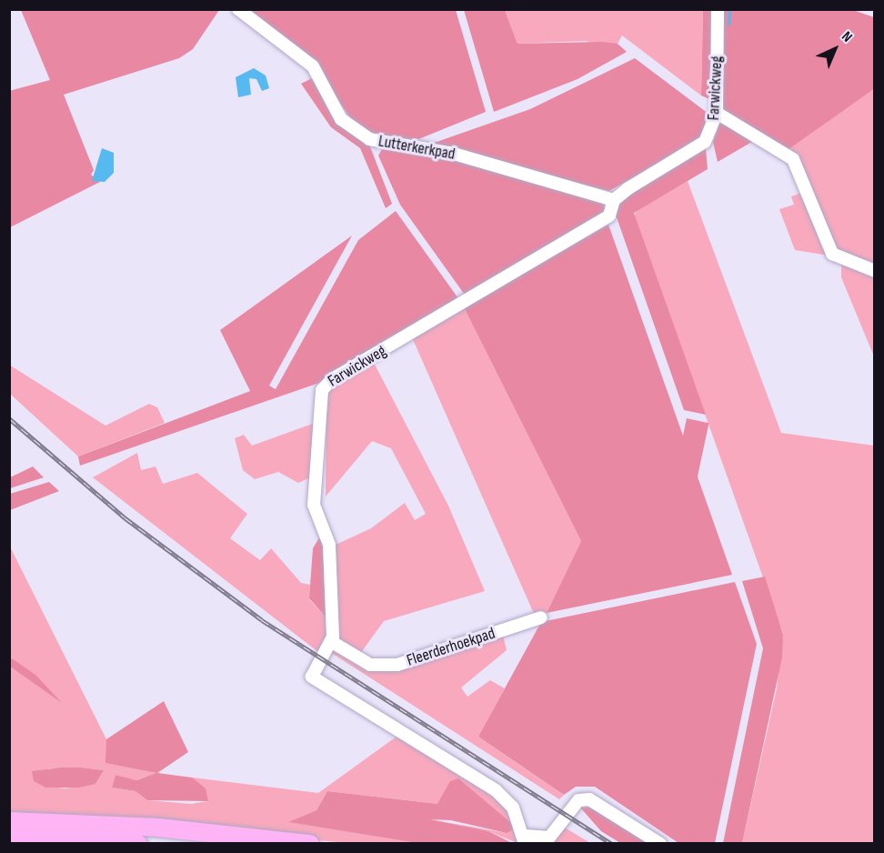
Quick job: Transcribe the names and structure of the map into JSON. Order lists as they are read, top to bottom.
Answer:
{
  "streets": {
    "street": ["Farwickweg", "Lutterkerkpad", "Fleerderhoekpad"]
  },
  "crossings": [
    ["Farwickweg", "Lutterkerkpad"],
    ["Farwickweg", "Fleerderhoekpad"]
  ],
  "north": "top right"
}
